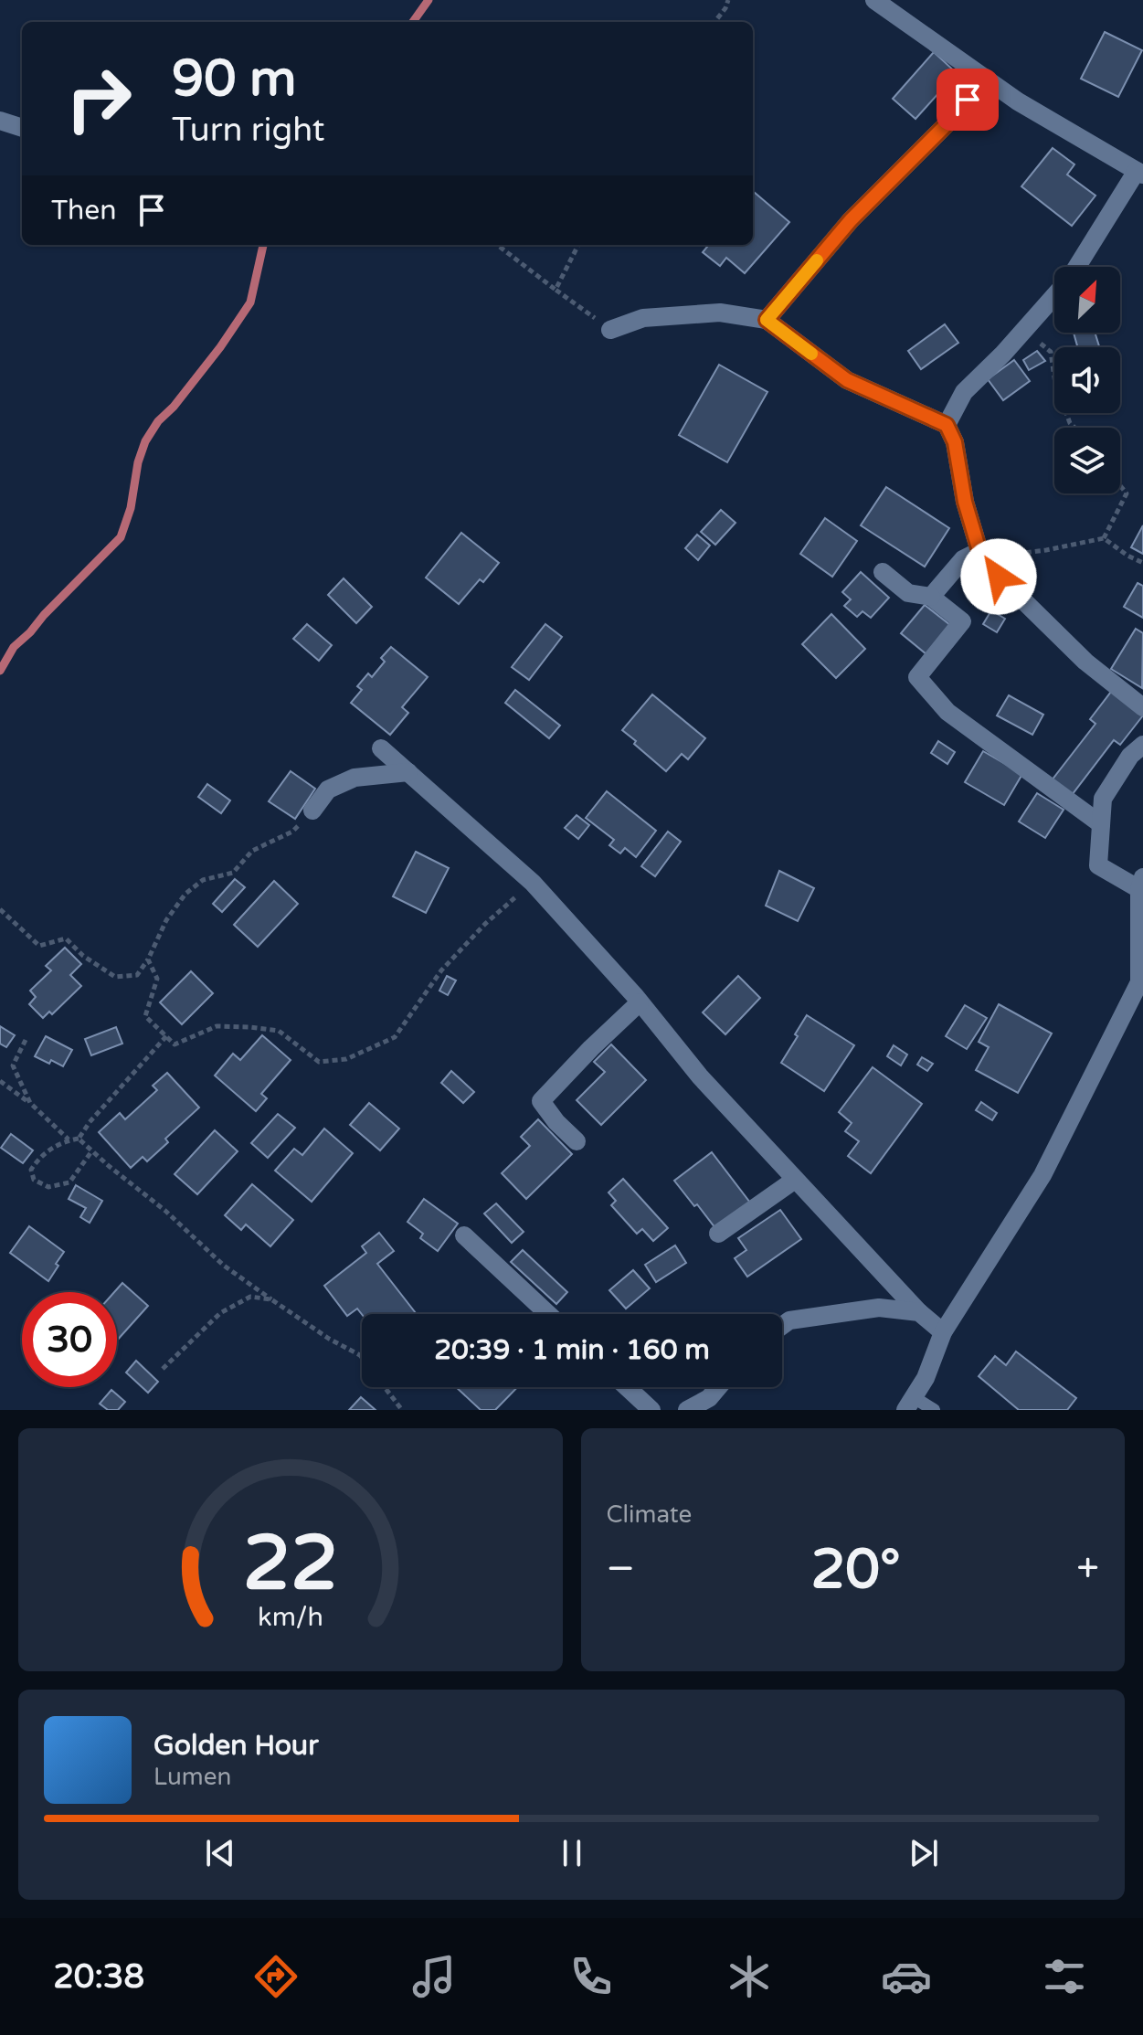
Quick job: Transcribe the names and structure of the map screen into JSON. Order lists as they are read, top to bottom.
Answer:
{
  "north": "top right",
  "page": {
    "turn": ["90 m", "Turn right"],
    "then": "Then",
    "limit": "30",
    "trip": "20:39 · 1 min · 160 m",
    "tile": "Climate",
    "heat": ["−", "20°", "+"],
    "song": ["Golden Hour", "Lumen"],
    "tabs": "20:38",
    "gauge": ["22", "km/h"]
  }
}
